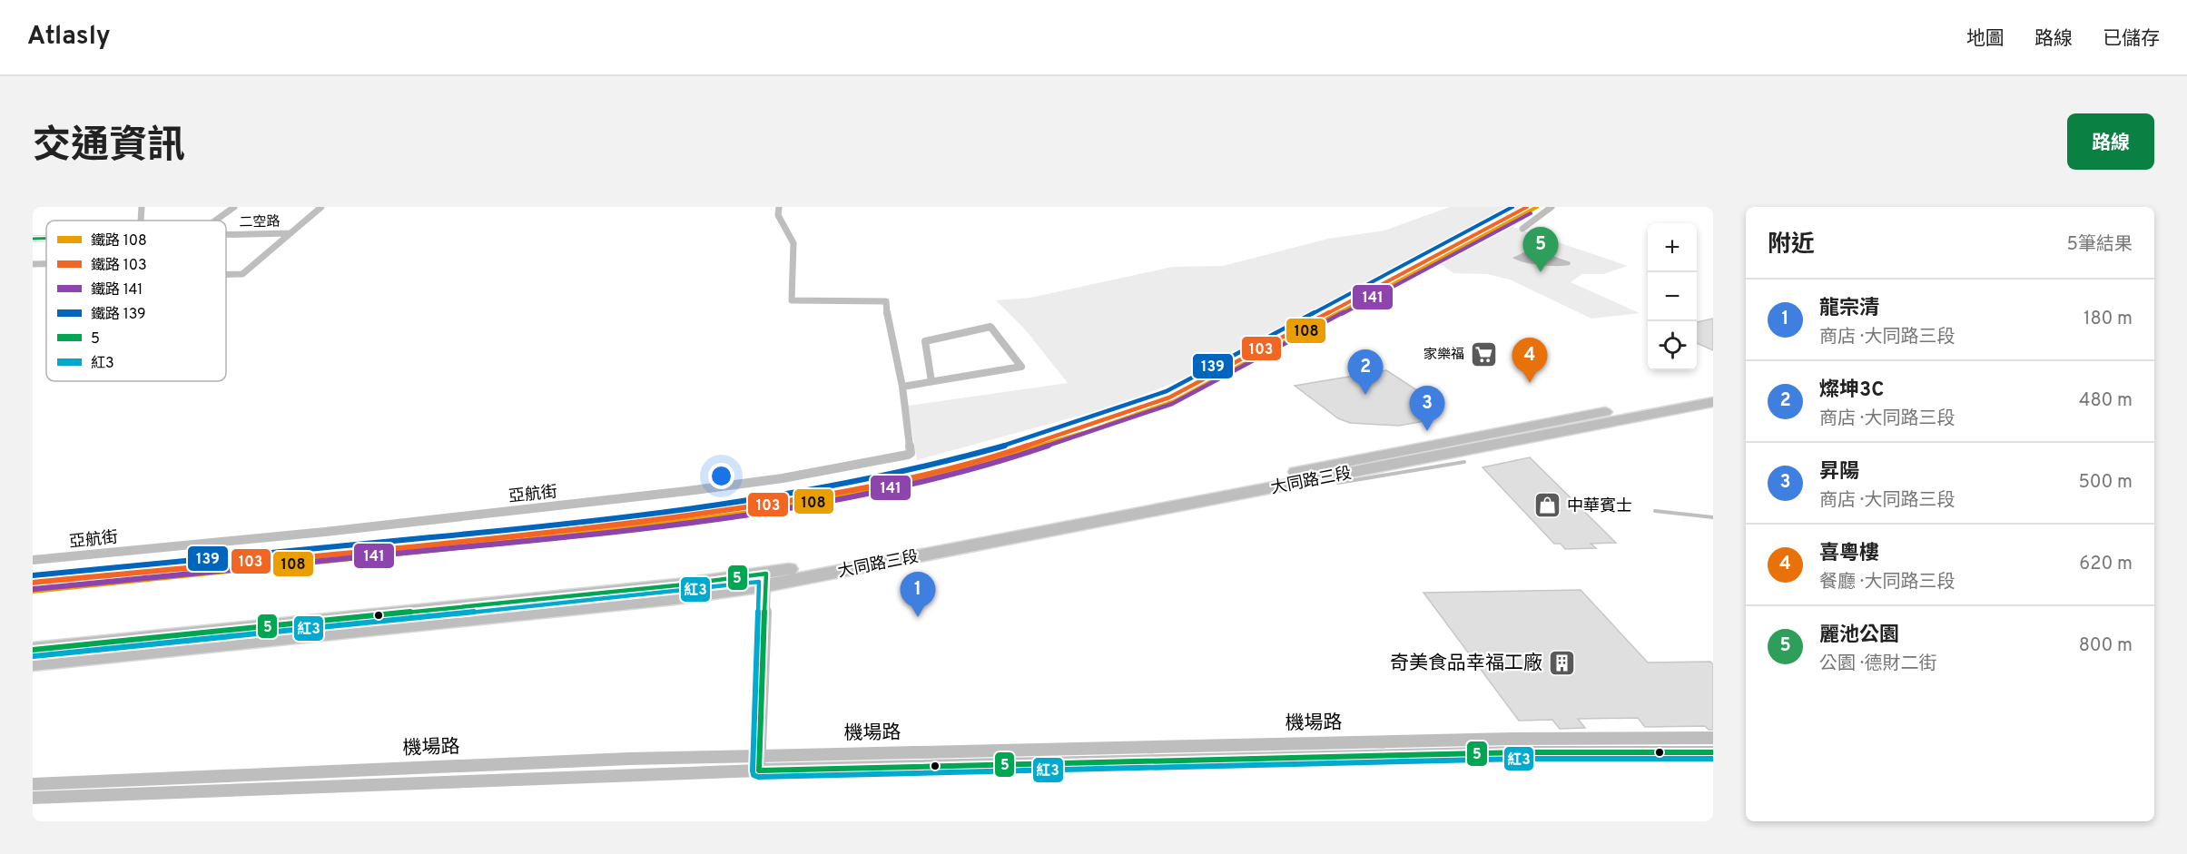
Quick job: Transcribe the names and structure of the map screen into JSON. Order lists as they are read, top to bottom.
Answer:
{
  "streets": {
    "main road": ["大同路三段"],
    "street": ["二空路", "亞航街", "機場路"]
  },
  "places": {
    "supermarket": ["家樂福"],
    "shop": ["中華賓士"],
    "building": ["奇美食品幸福工廠"]
  },
  "lines": [
    "rail line 108",
    "rail line 103",
    "rail line 139",
    "rail line 141",
    "transit line 5",
    "transit line 紅3"
  ],
  "legend": [
    "鐵路 108",
    "鐵路 103",
    "鐵路 141",
    "鐵路 139",
    "5",
    "紅3"
  ],
  "page": {
    "header": "Atlasly",
    "nav": ["地圖", "路線", "已儲存"],
    "title": "交通資訊",
    "buttons": "路線",
    "heading": ["附近", "5筆結果"],
    "map_buttons": ["+", "−"],
    "pins": [
      "5",
      "4",
      "2",
      "3",
      "1"
    ],
    "list": [
      {
        "mark": "1",
        "name": "龍宗清",
        "note": "商店 · 大同路三段",
        "value": "180 m"
      },
      {
        "mark": "2",
        "name": "燦坤3C",
        "note": "商店 · 大同路三段",
        "value": "480 m"
      },
      {
        "mark": "3",
        "name": "昇陽",
        "note": "商店 · 大同路三段",
        "value": "500 m"
      },
      {
        "mark": "4",
        "name": "喜粵樓",
        "note": "餐廳 · 大同路三段",
        "value": "620 m"
      },
      {
        "mark": "5",
        "name": "麗池公園",
        "note": "公園 · 德財二街",
        "value": "800 m"
      }
    ]
  }
}
